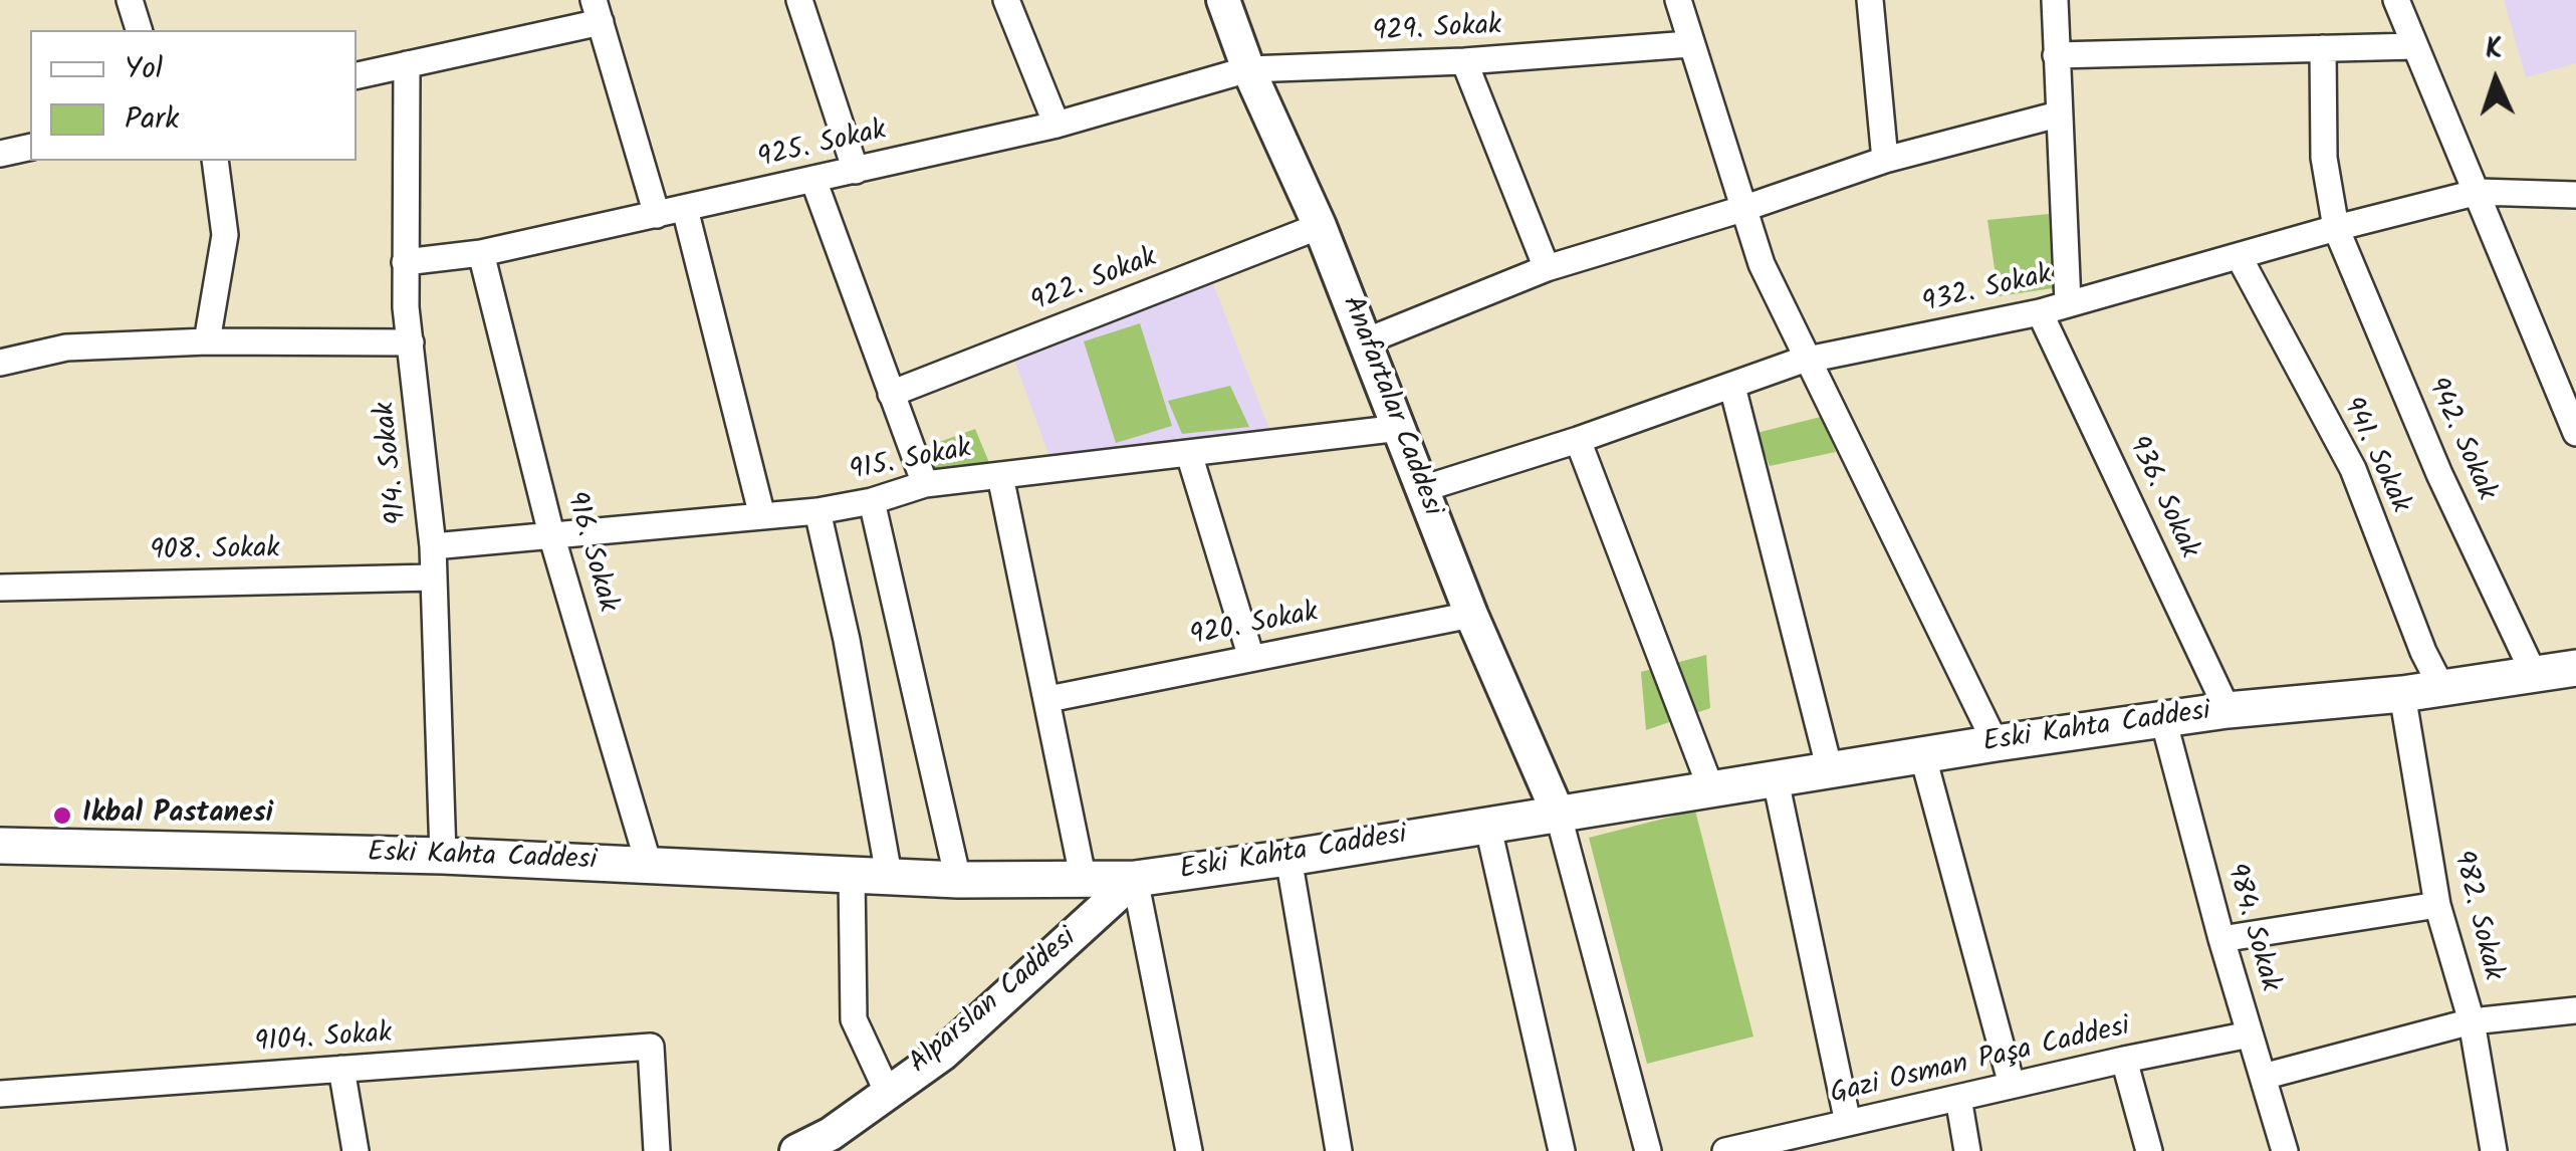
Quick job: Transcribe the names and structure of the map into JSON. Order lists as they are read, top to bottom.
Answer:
{
  "streets": {
    "main road": ["Eski Kahta Caddesi"],
    "street": [
      "929. Sokak",
      "925. Sokak",
      "922. Sokak",
      "932. Sokak",
      "Anafartalar Caddesi",
      "942. Sokak",
      "941. Sokak",
      "915. Sokak",
      "914. Sokak",
      "936. Sokak",
      "908. Sokak",
      "916. Sokak",
      "920. Sokak",
      "982. Sokak",
      "984. Sokak",
      "Alparslan Caddesi",
      "9104. Sokak",
      "Gazi Osman Paşa Caddesi"
    ]
  },
  "crossings": [
    ["929. Sokak", "925. Sokak"],
    ["929. Sokak", "Anafartalar Caddesi"],
    ["925. Sokak", "Anafartalar Caddesi"],
    ["925. Sokak", "914. Sokak"],
    ["925. Sokak", "916. Sokak"],
    ["922. Sokak", "Anafartalar Caddesi"],
    ["932. Sokak", "Anafartalar Caddesi"],
    ["932. Sokak", "942. Sokak"],
    ["932. Sokak", "941. Sokak"],
    ["932. Sokak", "936. Sokak"],
    ["Anafartalar Caddesi", "915. Sokak"],
    ["Anafartalar Caddesi", "920. Sokak"],
    ["Anafartalar Caddesi", "Eski Kahta Caddesi"],
    ["942. Sokak", "Eski Kahta Caddesi"],
    ["941. Sokak", "Eski Kahta Caddesi"],
    ["915. Sokak", "914. Sokak"],
    ["915. Sokak", "916. Sokak"],
    ["914. Sokak", "908. Sokak"],
    ["914. Sokak", "Eski Kahta Caddesi"],
    ["936. Sokak", "Eski Kahta Caddesi"],
    ["916. Sokak", "Eski Kahta Caddesi"],
    ["Eski Kahta Caddesi", "982. Sokak"],
    ["Eski Kahta Caddesi", "984. Sokak"],
    ["Eski Kahta Caddesi", "Alparslan Caddesi"],
    ["984. Sokak", "Gazi Osman Paşa Caddesi"]
  ],
  "places": ["Ikbal Pastanesi"],
  "legend": ["Yol", "Park"],
  "north": "top"
}
